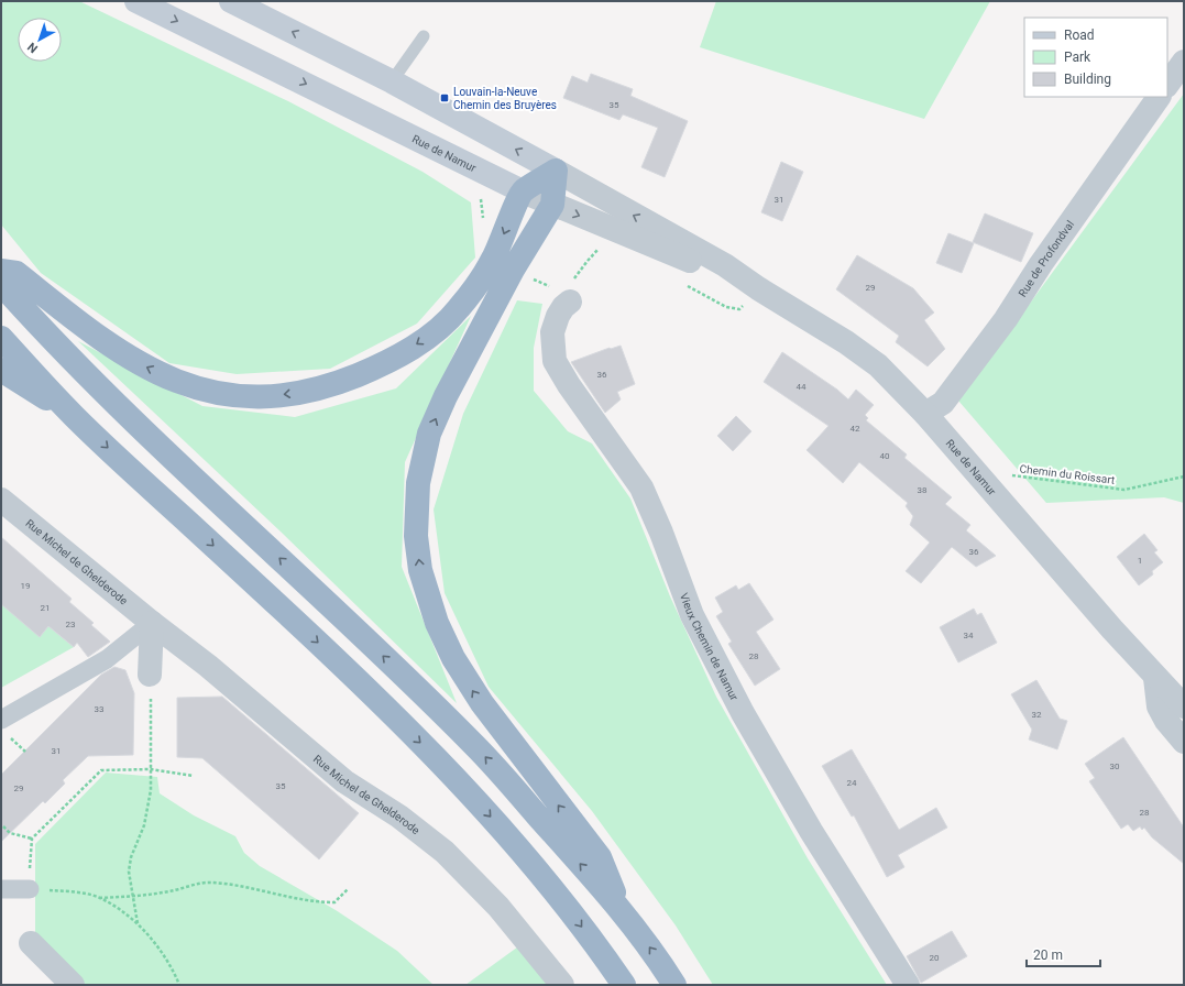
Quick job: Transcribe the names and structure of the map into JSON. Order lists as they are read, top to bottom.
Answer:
{
  "streets": {
    "main road": ["Rue de Namur"],
    "street": ["Rue de Profondval", "Rue Michel de Ghelderode", "Vieux Chemin de Namur"],
    "path": ["Chemin du Roissart"]
  },
  "crossings": [
    ["Rue de Namur", "Rue de Profondval"],
    ["Rue de Namur", "Chemin du Roissart"]
  ],
  "places": {
    "transit": ["Louvain-la-Neuve Chemin des Bruyères"]
  },
  "house_numbers": [
    "35",
    "31",
    "29",
    "36",
    "44",
    "42",
    "40",
    "38",
    "36",
    "1",
    "19",
    "21",
    "23",
    "34",
    "28",
    "33",
    "32",
    "31",
    "30",
    "24",
    "35",
    "29",
    "28",
    "20"
  ],
  "legend": ["Road", "Park", "Building"],
  "scale_bar": "20 m",
  "north": "bottom left"
}
